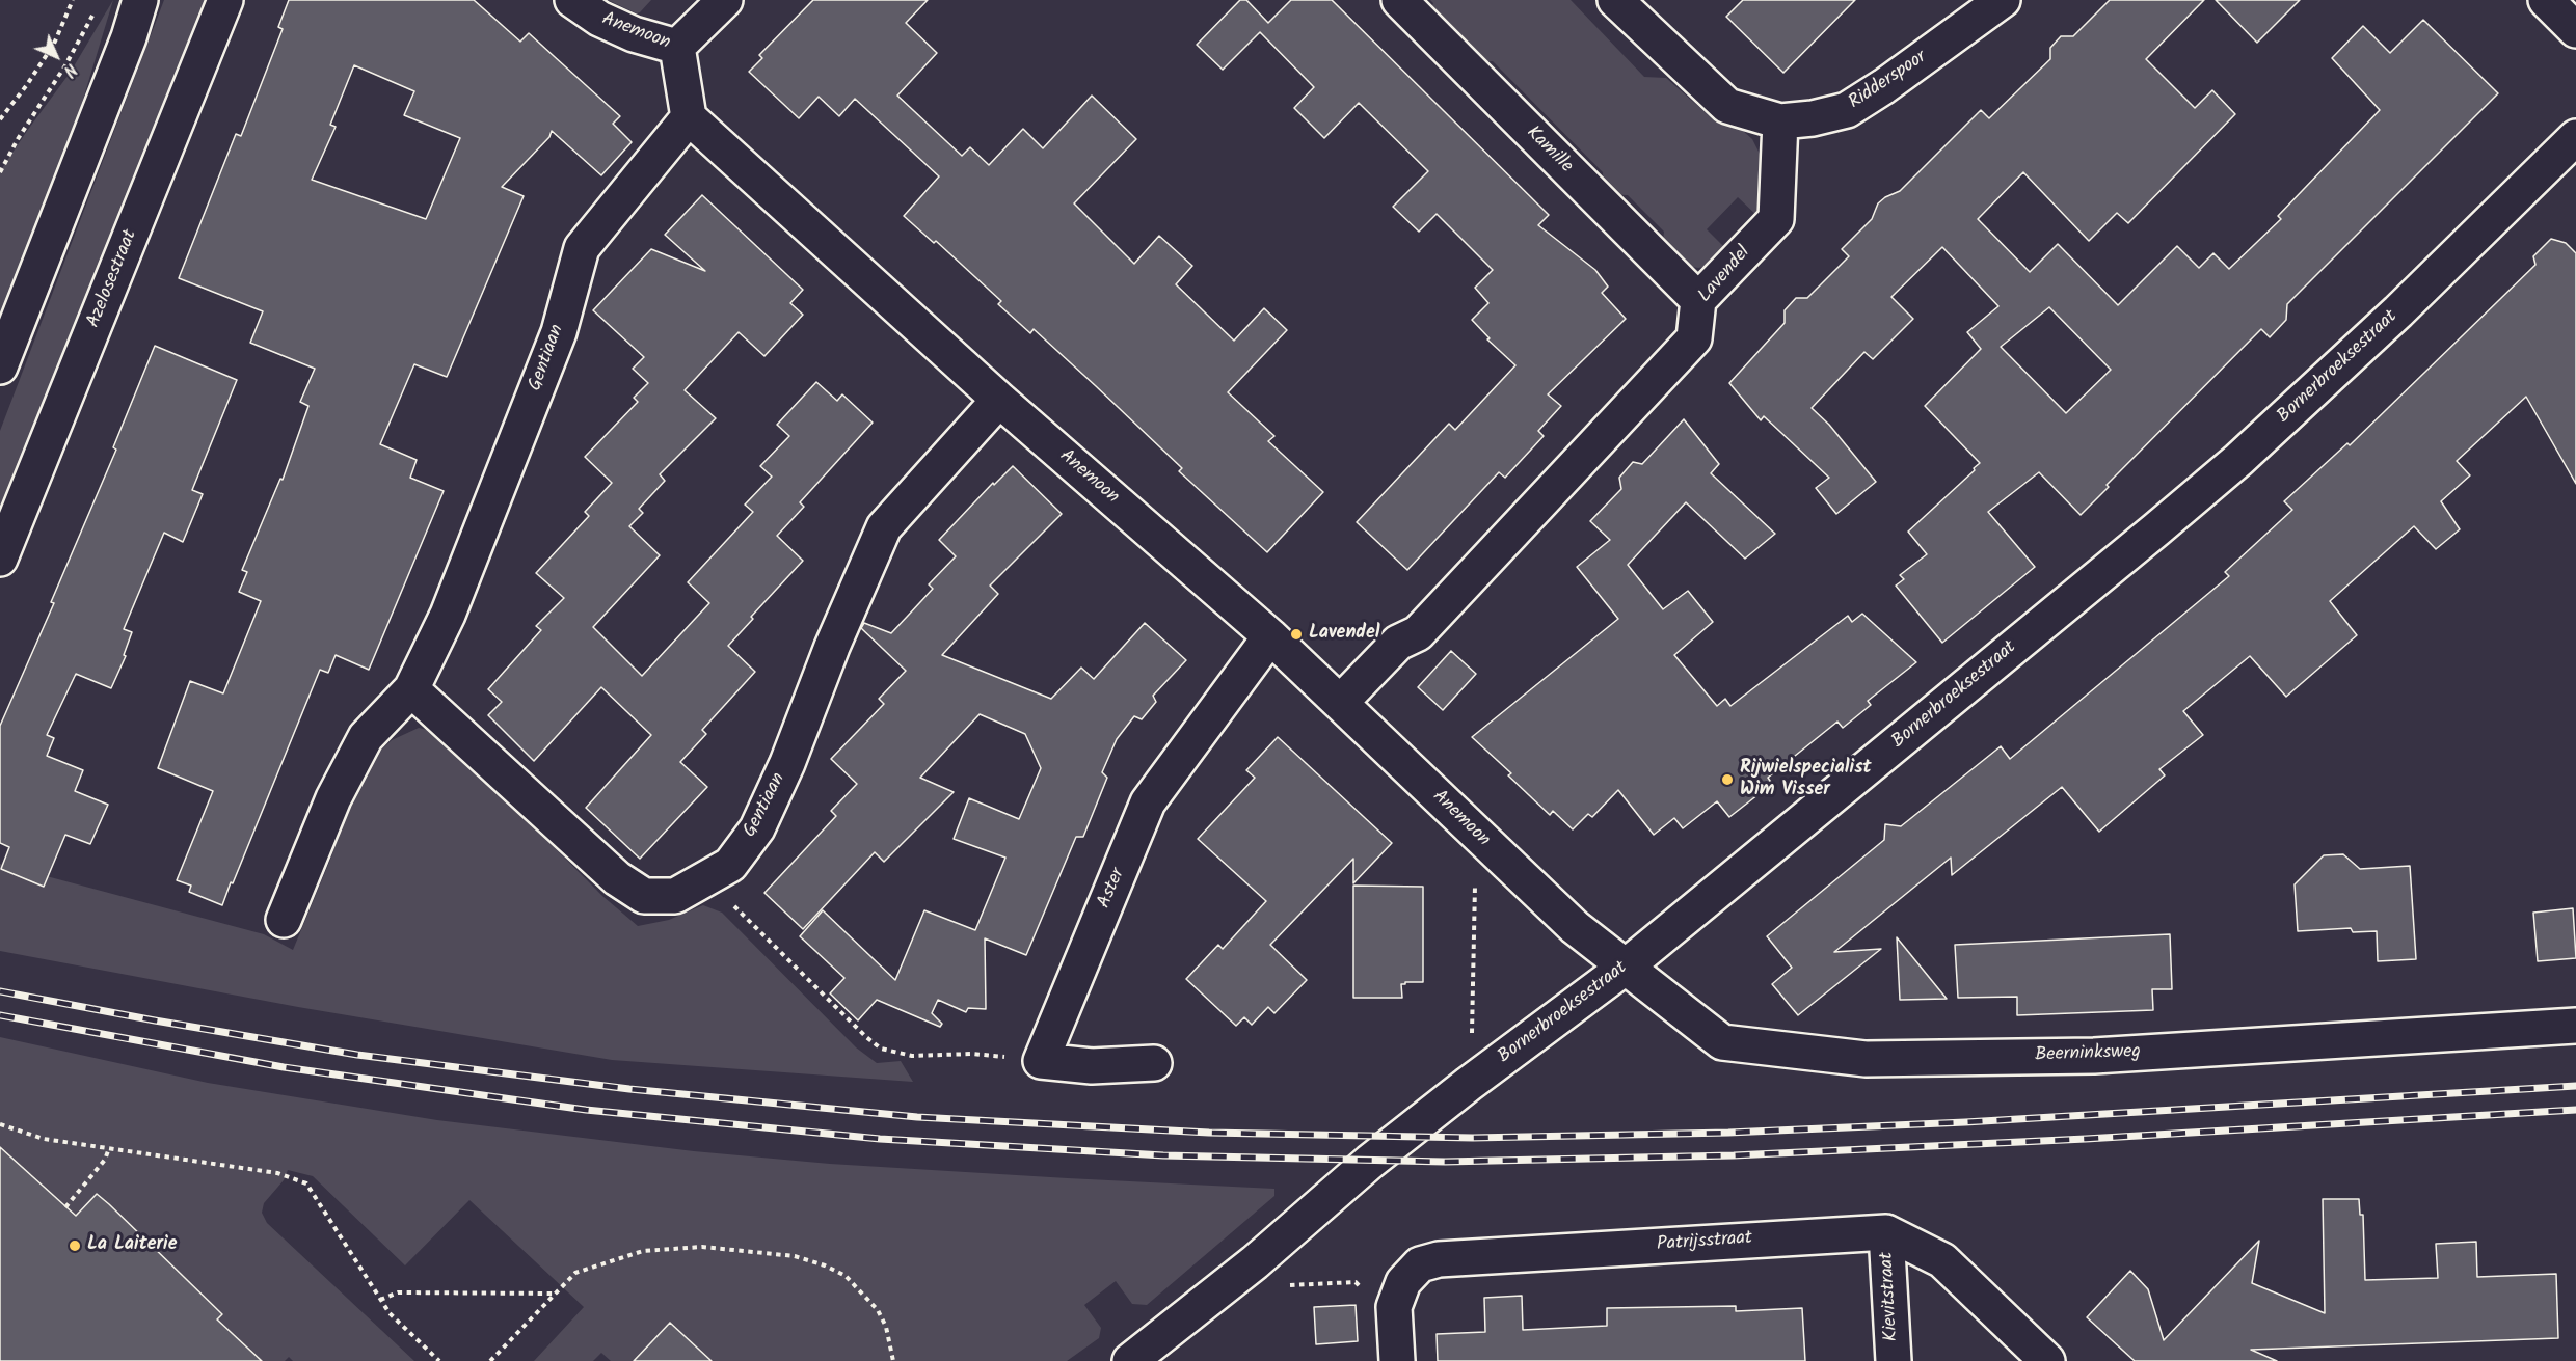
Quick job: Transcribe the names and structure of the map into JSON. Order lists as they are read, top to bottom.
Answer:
{
  "streets": {
    "street": [
      "Anemoon",
      "Ridderspoor",
      "Kamille",
      "Lavendel",
      "Azelosestraat",
      "Gentiaan",
      "Bornerbroeksestraat",
      "Aster",
      "Beerninksweg",
      "Patrijsstraat",
      "Kievitstraat"
    ]
  },
  "crossings": [
    ["Anemoon", "Lavendel"],
    ["Anemoon", "Gentiaan"],
    ["Anemoon", "Bornerbroeksestraat"],
    ["Anemoon", "Aster"],
    ["Anemoon", "Beerninksweg"],
    ["Ridderspoor", "Lavendel"],
    ["Kamille", "Lavendel"],
    ["Bornerbroeksestraat", "Beerninksweg"],
    ["Patrijsstraat", "Kievitstraat"]
  ],
  "places": ["Lavendel", "Rijwielspecialist Wim Visser", "La Laiterie"],
  "north": "bottom right"
}
